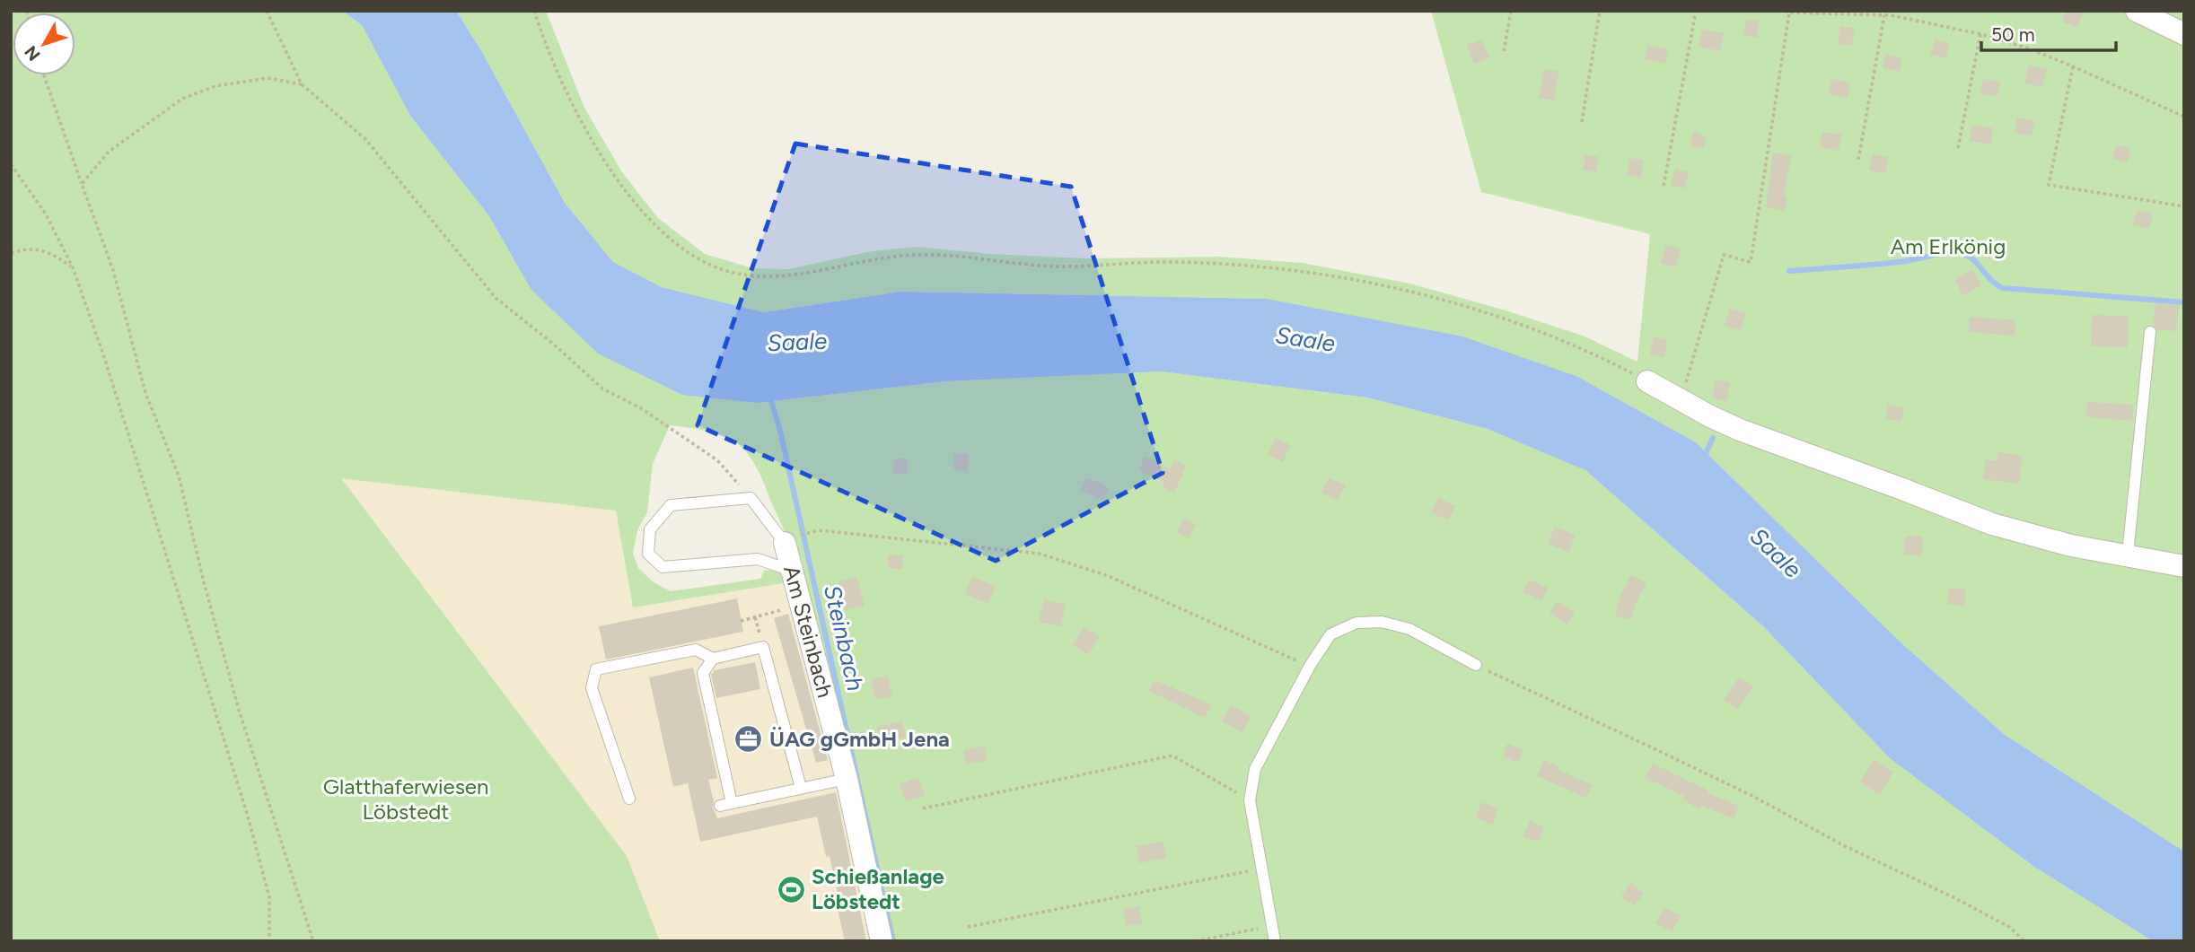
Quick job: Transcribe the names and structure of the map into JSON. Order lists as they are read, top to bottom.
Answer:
{
  "streets": {
    "street": ["Am Steinbach"]
  },
  "water": ["Saale", "Steinbach"],
  "parks": ["Am Erlkönig", "Glatthaferwiesen Löbstedt"],
  "places": {
    "office": ["ÜAG gGmbH Jena"],
    "sports": ["Schießanlage Löbstedt"]
  },
  "scale_bar": "50 m",
  "north": "bottom left"
}
